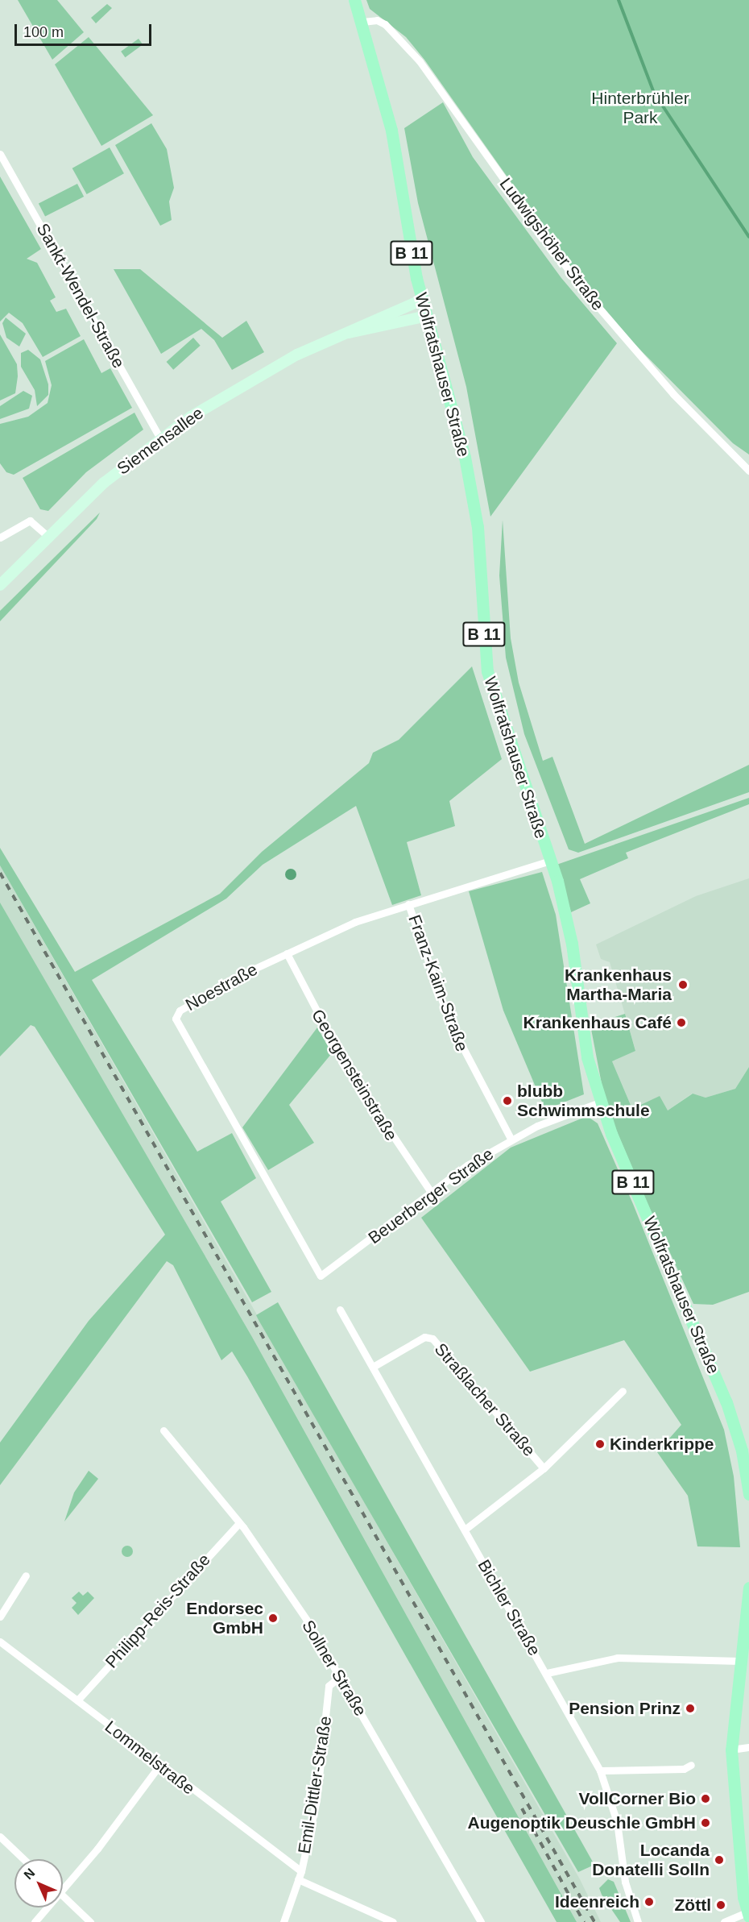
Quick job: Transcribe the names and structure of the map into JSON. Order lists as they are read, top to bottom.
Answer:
{
  "streets": {
    "main road": ["B 11", "Wolfratshauser Straße", "Siemensallee"],
    "street": [
      "Ludwigshöher Straße",
      "Sankt-Wendel-Straße",
      "Franz-Kaim-Straße",
      "Noestraße",
      "Georgensteinstraße",
      "Beuerberger Straße",
      "Straßlacher Straße",
      "Bichler Straße",
      "Philipp-Reis-Straße",
      "Sollner Straße",
      "Lommelstraße",
      "Emil-Dittler-Straße"
    ]
  },
  "crossings": [
    ["Ludwigshöher Straße", "Wolfratshauser Straße"],
    ["Sankt-Wendel-Straße", "Siemensallee"],
    ["Wolfratshauser Straße", "Siemensallee"],
    ["Wolfratshauser Straße", "Noestraße"],
    ["Wolfratshauser Straße", "Beuerberger Straße"],
    ["Franz-Kaim-Straße", "Noestraße"],
    ["Franz-Kaim-Straße", "Beuerberger Straße"],
    ["Noestraße", "Georgensteinstraße"],
    ["Noestraße", "Beuerberger Straße"],
    ["Georgensteinstraße", "Beuerberger Straße"],
    ["Straßlacher Straße", "Bichler Straße"],
    ["Philipp-Reis-Straße", "Sollner Straße"],
    ["Philipp-Reis-Straße", "Lommelstraße"],
    ["Sollner Straße", "Emil-Dittler-Straße"],
    ["Lommelstraße", "Emil-Dittler-Straße"]
  ],
  "parks": ["Hinterbrühler Park"],
  "places": [
    "Krankenhaus Martha-Maria",
    "Krankenhaus Café",
    "blubb Schwimmschule",
    "Kinderkrippe",
    "Endorsec GmbH",
    "Pension Prinz",
    "VollCorner Bio",
    "Augenoptik Deuschle GmbH",
    "Locanda Donatelli Solln",
    "Ideenreich",
    "Zöttl"
  ],
  "scale_bar": "100 m",
  "north": "top left"
}
